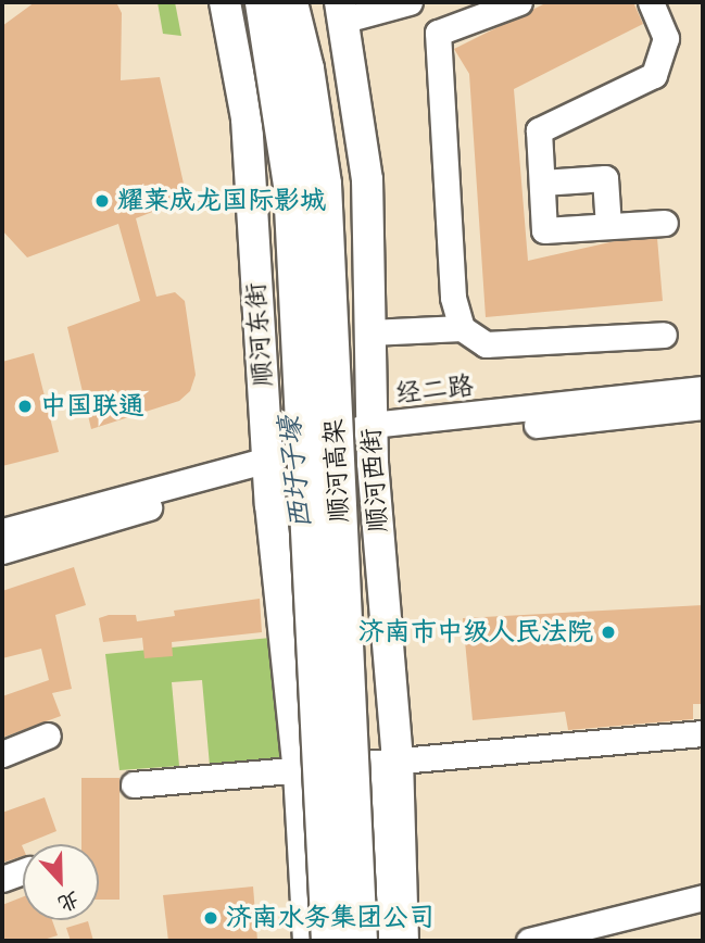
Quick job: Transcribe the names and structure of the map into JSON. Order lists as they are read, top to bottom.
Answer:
{
  "streets": {
    "highway": ["顺河高架"],
    "main road": ["顺河东街", "顺河西街"],
    "street": ["经二路"]
  },
  "crossings": [
    ["顺河东街", "顺河高架"],
    ["经二路", "顺河西街"]
  ],
  "water": ["西圩子壕"],
  "places": [
    "耀莱成龙国际影城",
    "中国联通",
    "济南市中级人民法院",
    "济南水务集团公司"
  ],
  "north": "bottom"
}
